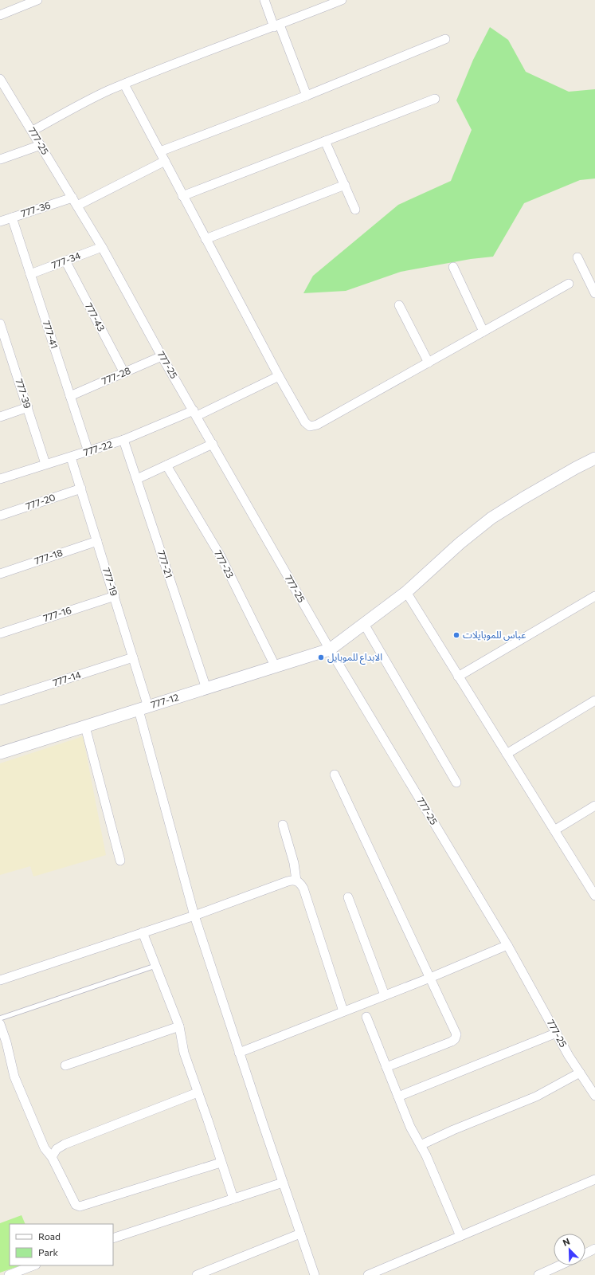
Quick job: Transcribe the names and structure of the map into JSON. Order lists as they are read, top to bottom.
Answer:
{
  "streets": {
    "street": [
      "777-25",
      "777-36",
      "777-34",
      "777-43",
      "777-41",
      "777-28",
      "777-39",
      "777-22",
      "777-20",
      "777-18",
      "777-21",
      "777-23",
      "777-19",
      "777-16",
      "777-14",
      "777-12"
    ]
  },
  "crossings": [
    ["777-25", "777-36"],
    ["777-25", "777-34"],
    ["777-25", "777-28"],
    ["777-25", "777-22"],
    ["777-25", "777-12"],
    ["777-36", "777-41"],
    ["777-34", "777-43"],
    ["777-34", "777-41"],
    ["777-43", "777-28"],
    ["777-41", "777-28"],
    ["777-41", "777-22"],
    ["777-39", "777-22"],
    ["777-22", "777-21"],
    ["777-22", "777-19"],
    ["777-20", "777-19"],
    ["777-18", "777-19"],
    ["777-21", "777-12"],
    ["777-23", "777-12"],
    ["777-19", "777-16"],
    ["777-19", "777-14"],
    ["777-19", "777-12"]
  ],
  "places": ["عباس للموبايلات", "الابداع للموبايل"],
  "legend": ["Road", "Park"],
  "north": "top left"
}
